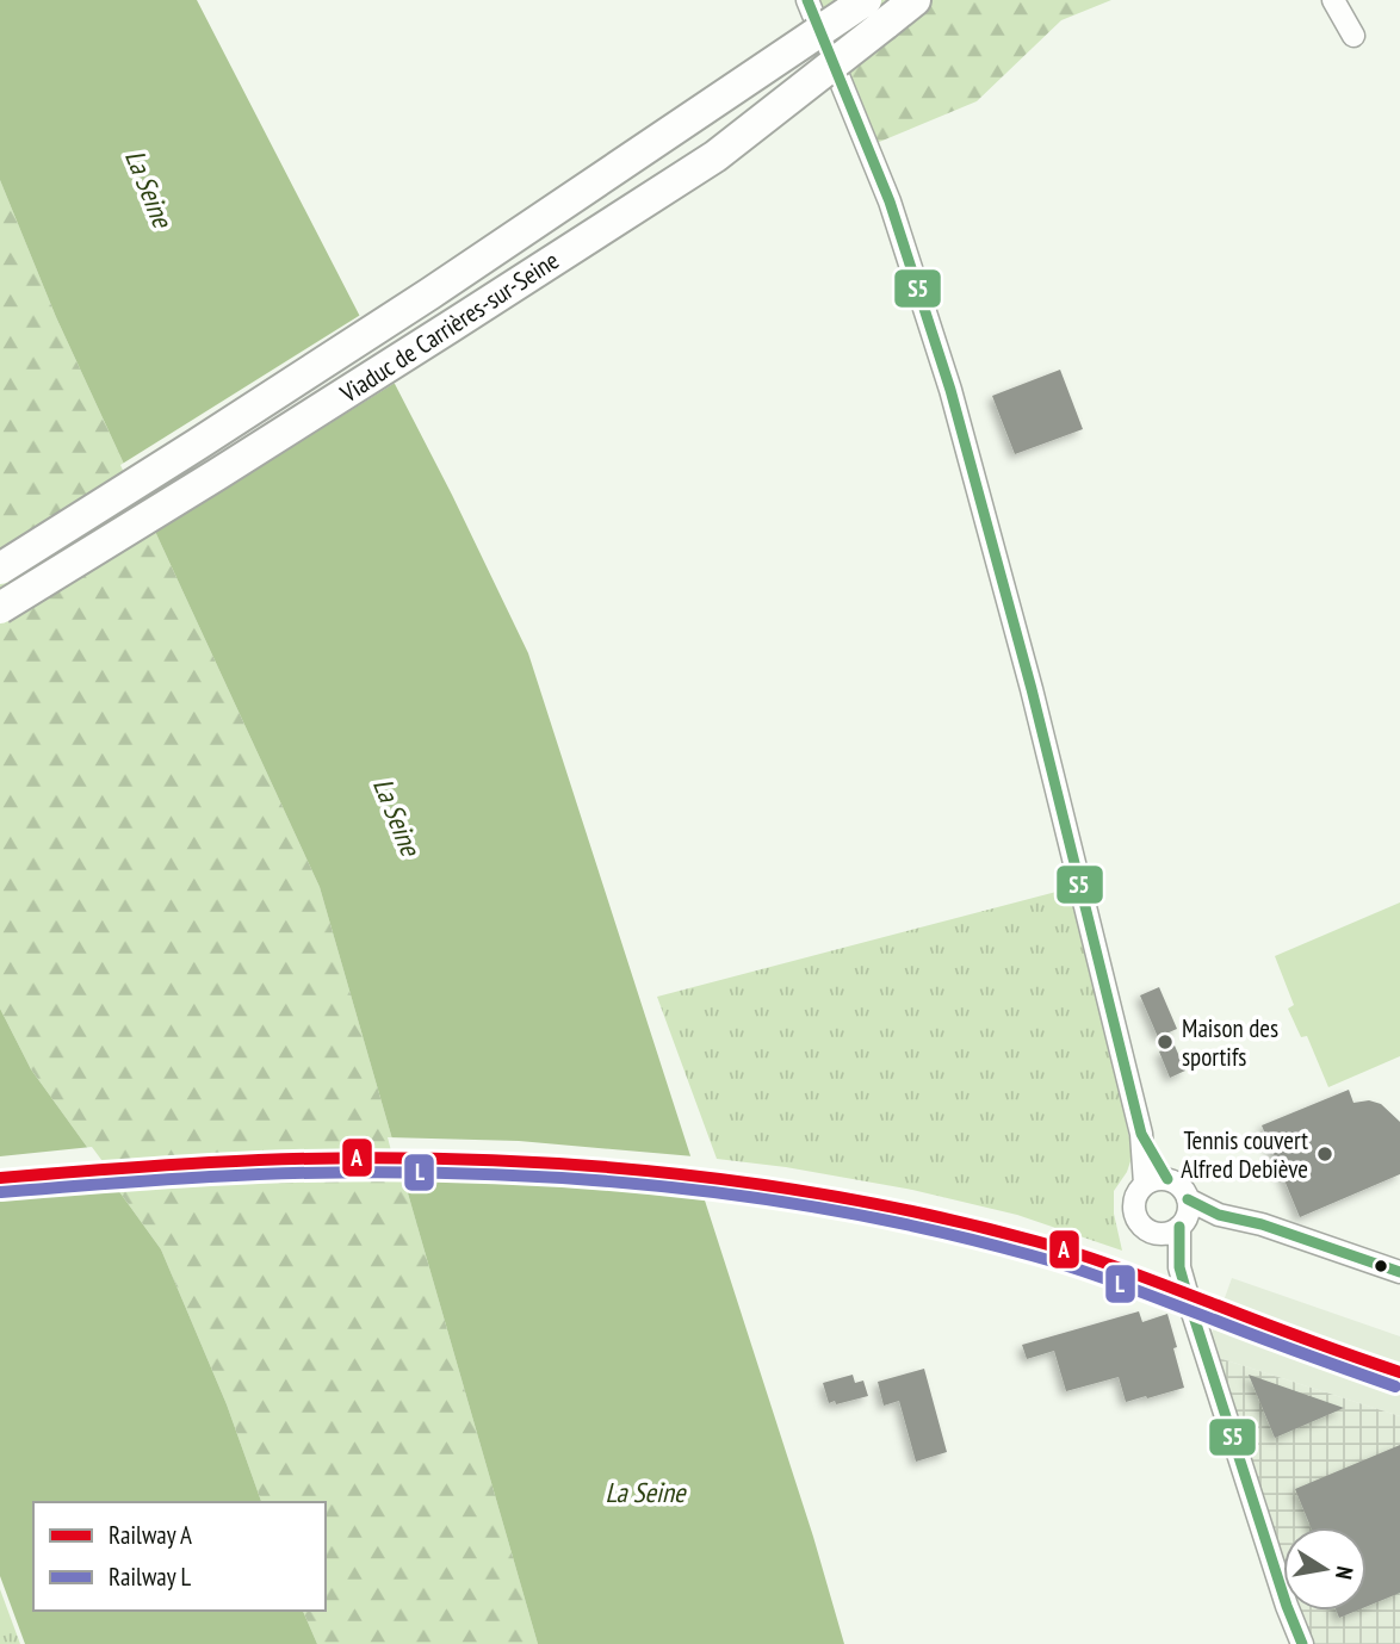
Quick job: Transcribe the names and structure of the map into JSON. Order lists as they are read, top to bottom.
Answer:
{
  "streets": {
    "highway": ["Viaduc de Carrières-sur-Seine"]
  },
  "water": ["La Seine"],
  "places": ["Maison des sportifs", "Tennis couvert Alfred Debiève"],
  "lines": ["transit line S5", "rail line A", "rail line L"],
  "legend": ["Railway A", "Railway L"],
  "north": "right"
}
